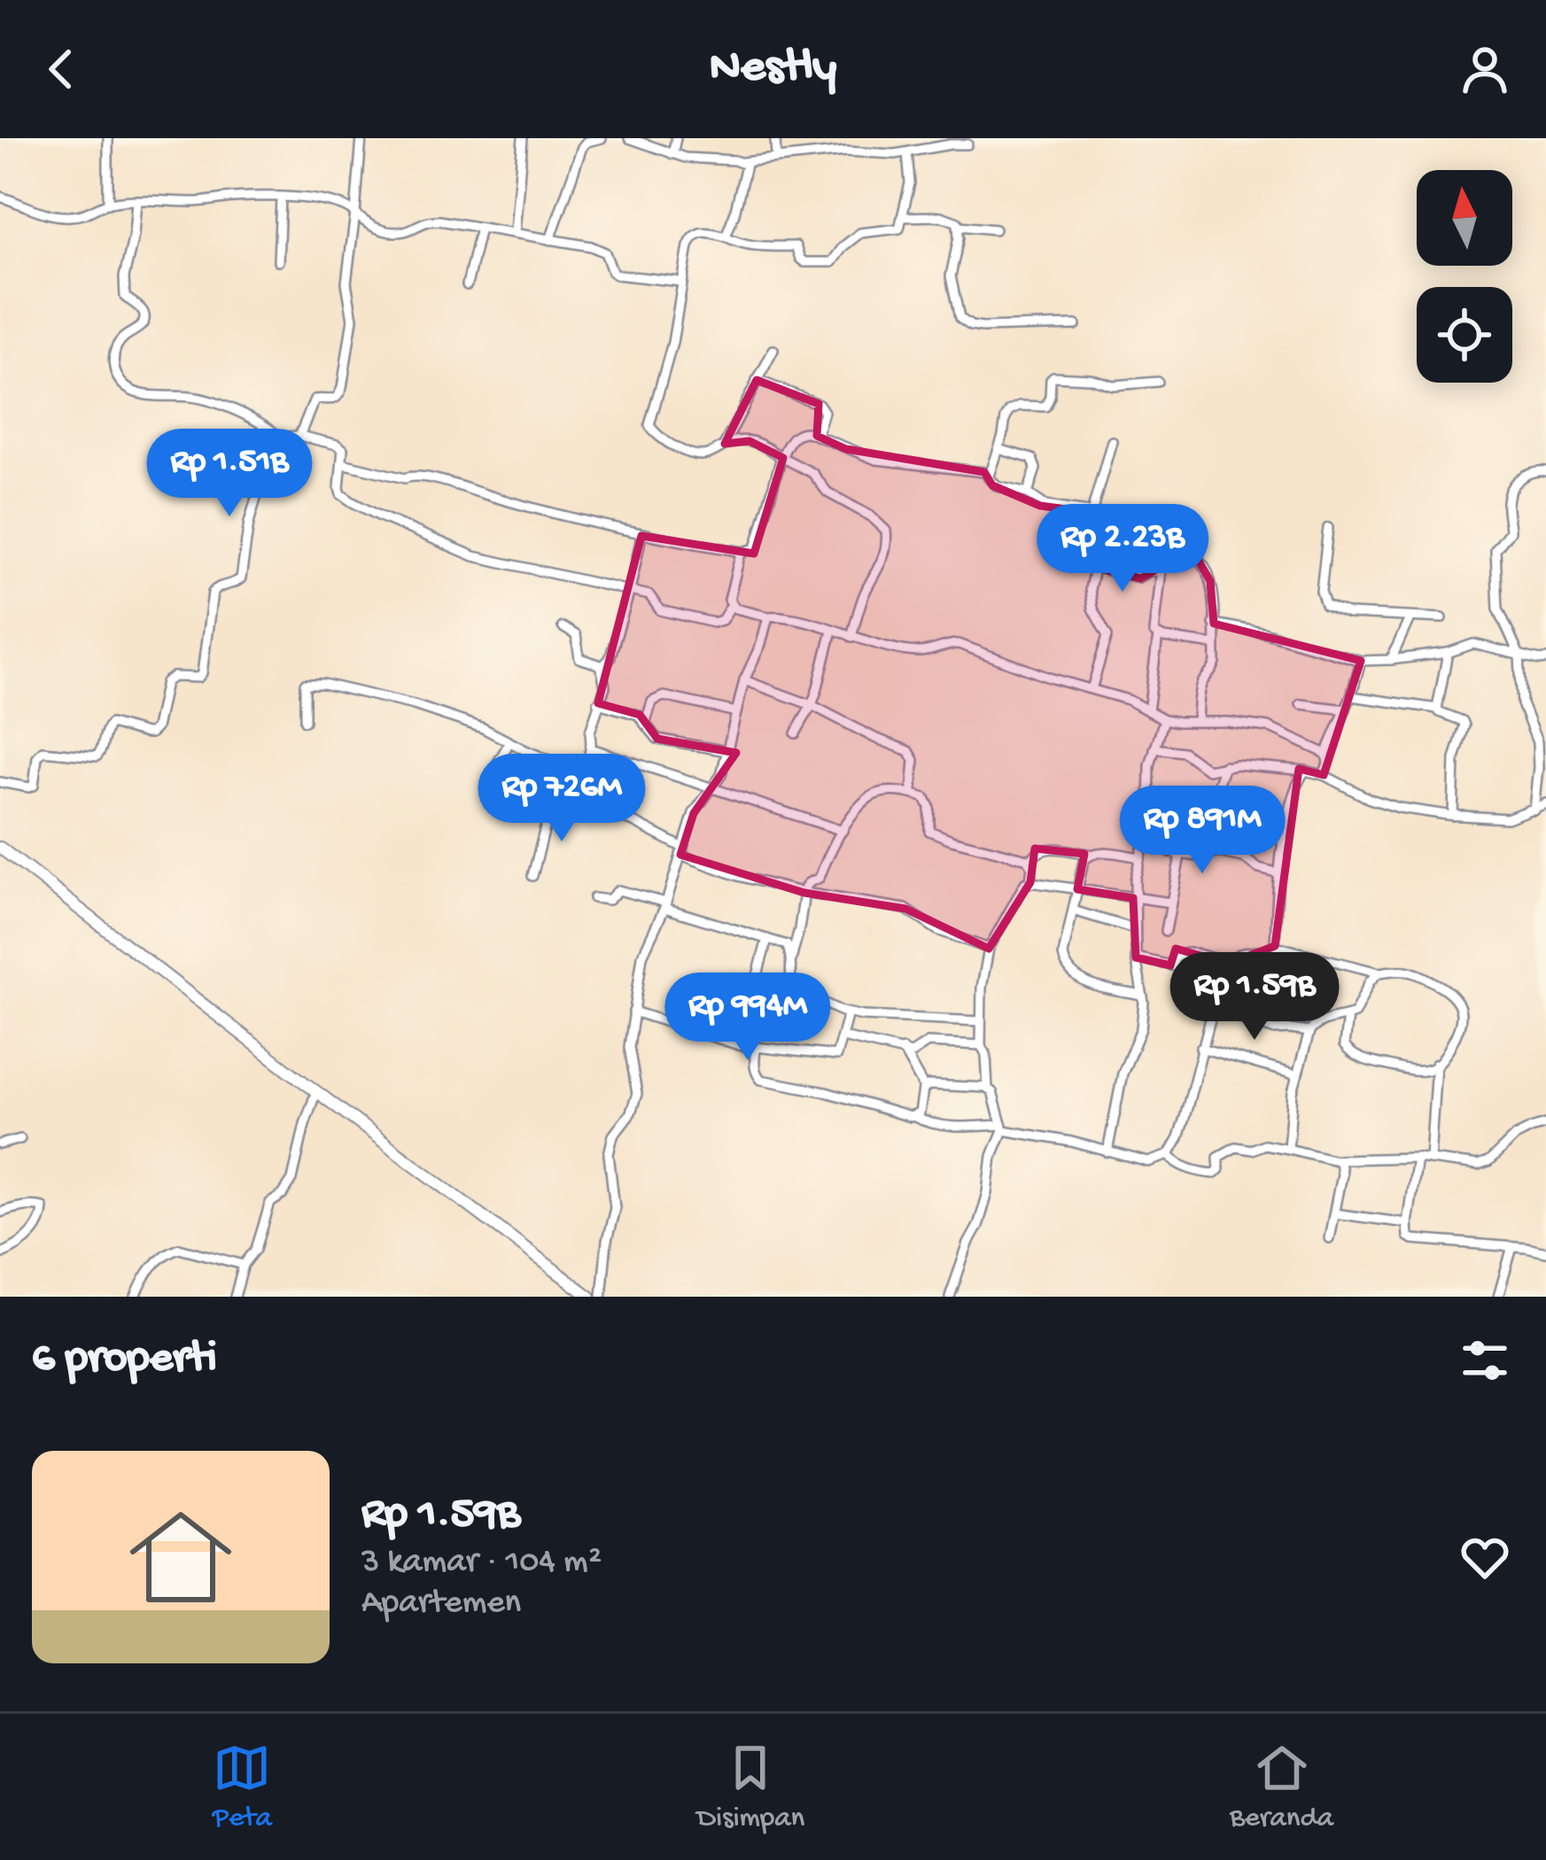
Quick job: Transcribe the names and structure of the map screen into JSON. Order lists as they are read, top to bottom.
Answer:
{
  "north": "top",
  "page": {
    "header": "Nestly",
    "price": [
      "Rp 1.51B",
      "Rp 2.23B",
      "Rp 726M",
      "Rp 891M",
      "Rp 1.59B",
      "Rp 994M"
    ],
    "heading": "6 properti",
    "list": [
      {
        "name": "Rp 1.59B",
        "note": "3 kamar · 104 m² · Apartemen"
      }
    ],
    "tabs": ["Peta", "Disimpan", "Beranda"]
  }
}
